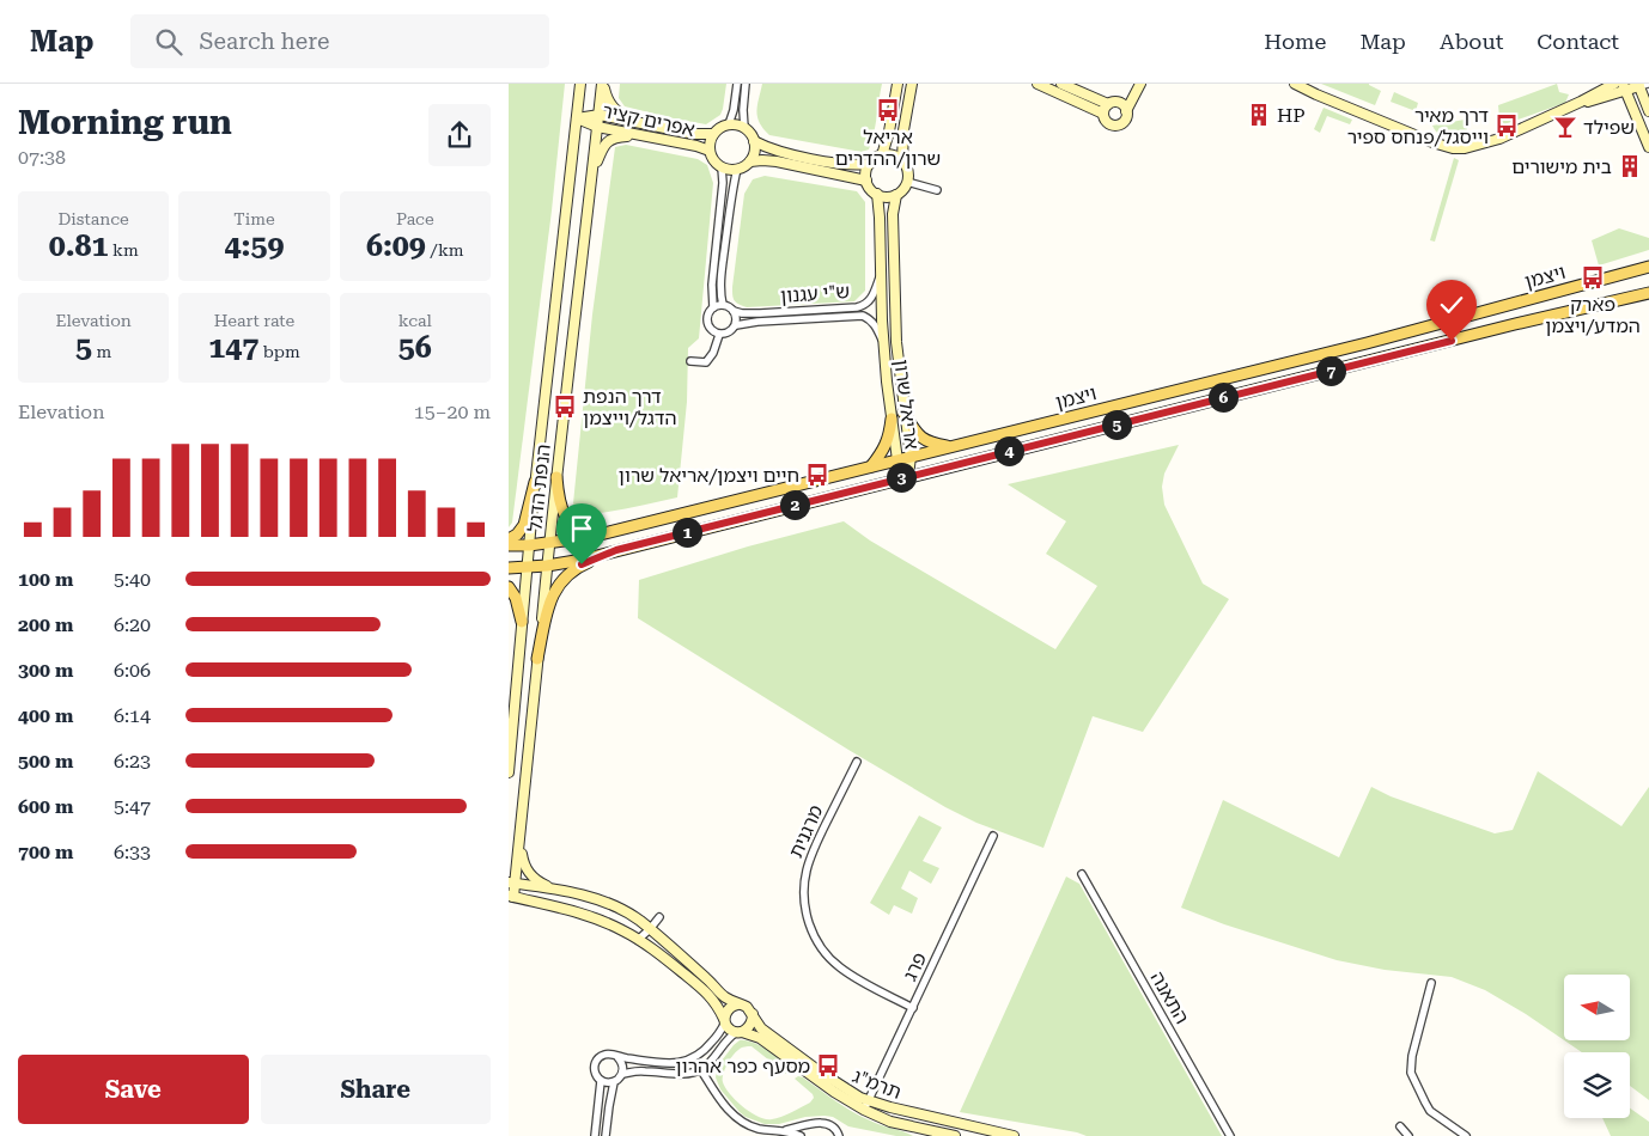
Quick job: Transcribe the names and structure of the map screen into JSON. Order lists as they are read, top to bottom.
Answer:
{
  "streets": {
    "main road": ["ויצמן"],
    "street": [
      "אפרים קציר",
      "ש\"י עגנון",
      "אריאל שרון",
      "הנפת הדגל",
      "מרגנית",
      "פרג",
      "התאנה",
      "תרמ\"ג"
    ]
  },
  "crossings": [
    ["אפרים קציר", "הנפת הדגל"],
    ["ויצמן", "אריאל שרון"],
    ["ויצמן", "הנפת הדגל"],
    ["ש\"י עגנון", "אריאל שרון"],
    ["מרגנית", "פרג"],
    ["פרג", "תרמ\"ג"]
  ],
  "places": {
    "bus stop": [
      "אריאל שרון/ההדרים",
      "דרך מאיר וייסגל/פנחס ספיר",
      "פארק המדע/ויצמן",
      "דרך הנפת הדגל/וייצמן",
      "חיים ויצמן/אריאל שרון",
      "מסעף כפר אהרון"
    ],
    "building": ["HP", "בית מישורים"],
    "bar": ["שפילד"]
  },
  "north": "left",
  "page": {
    "header": "Map",
    "search": "Search here",
    "nav": [
      "Home",
      "Map",
      "About",
      "Contact"
    ],
    "heading": ["Morning run", "07:38"],
    "stats": [
      ["Distance", "0.81 km"],
      ["Time", "4:59"],
      ["Pace", "6:09 /km"],
      ["Elevation", "5 m"],
      ["Heart rate", "147 bpm"],
      ["kcal", "56"]
    ],
    "pins": [
      "7",
      "6",
      "5",
      "4",
      "3",
      "2",
      "1"
    ],
    "chart": ["Elevation", "15–20 m"],
    "list": [
      {
        "name": "100 m",
        "note": "5:40"
      },
      {
        "name": "200 m",
        "note": "6:20"
      },
      {
        "name": "300 m",
        "note": "6:06"
      },
      {
        "name": "400 m",
        "note": "6:14"
      },
      {
        "name": "500 m",
        "note": "6:23"
      },
      {
        "name": "600 m",
        "note": "5:47"
      },
      {
        "name": "700 m",
        "note": "6:33"
      }
    ],
    "buttons": ["Save", "Share"]
  }
}
